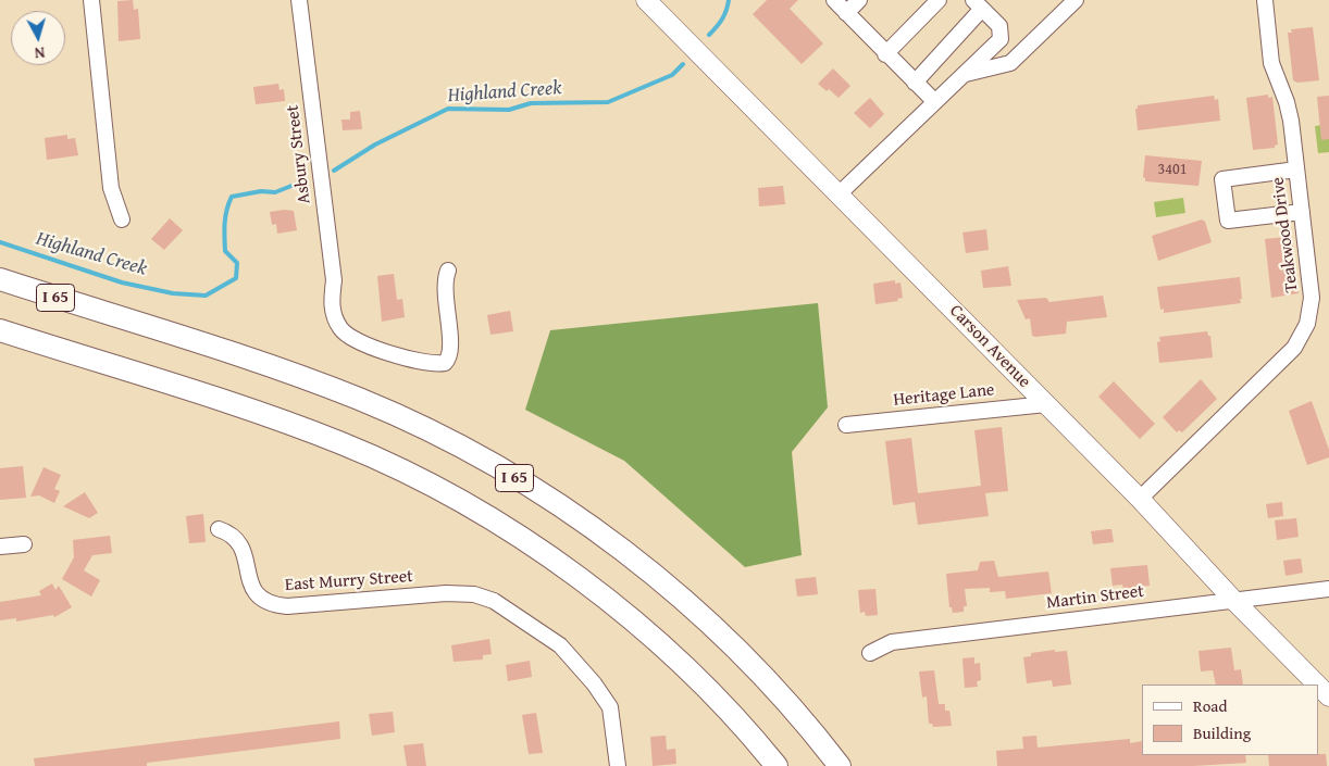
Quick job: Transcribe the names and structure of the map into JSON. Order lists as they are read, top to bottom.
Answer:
{
  "streets": {
    "highway": ["I 65"],
    "main road": ["Carson Avenue"],
    "street": [
      "Asbury Street",
      "Teakwood Drive",
      "Heritage Lane",
      "East Murry Street",
      "Martin Street"
    ]
  },
  "crossings": [
    ["Teakwood Drive", "Carson Avenue"],
    ["Carson Avenue", "Heritage Lane"],
    ["Carson Avenue", "Martin Street"]
  ],
  "water": ["Highland Creek"],
  "house_numbers": ["3401"],
  "legend": ["Road", "Building"],
  "north": "bottom"
}
